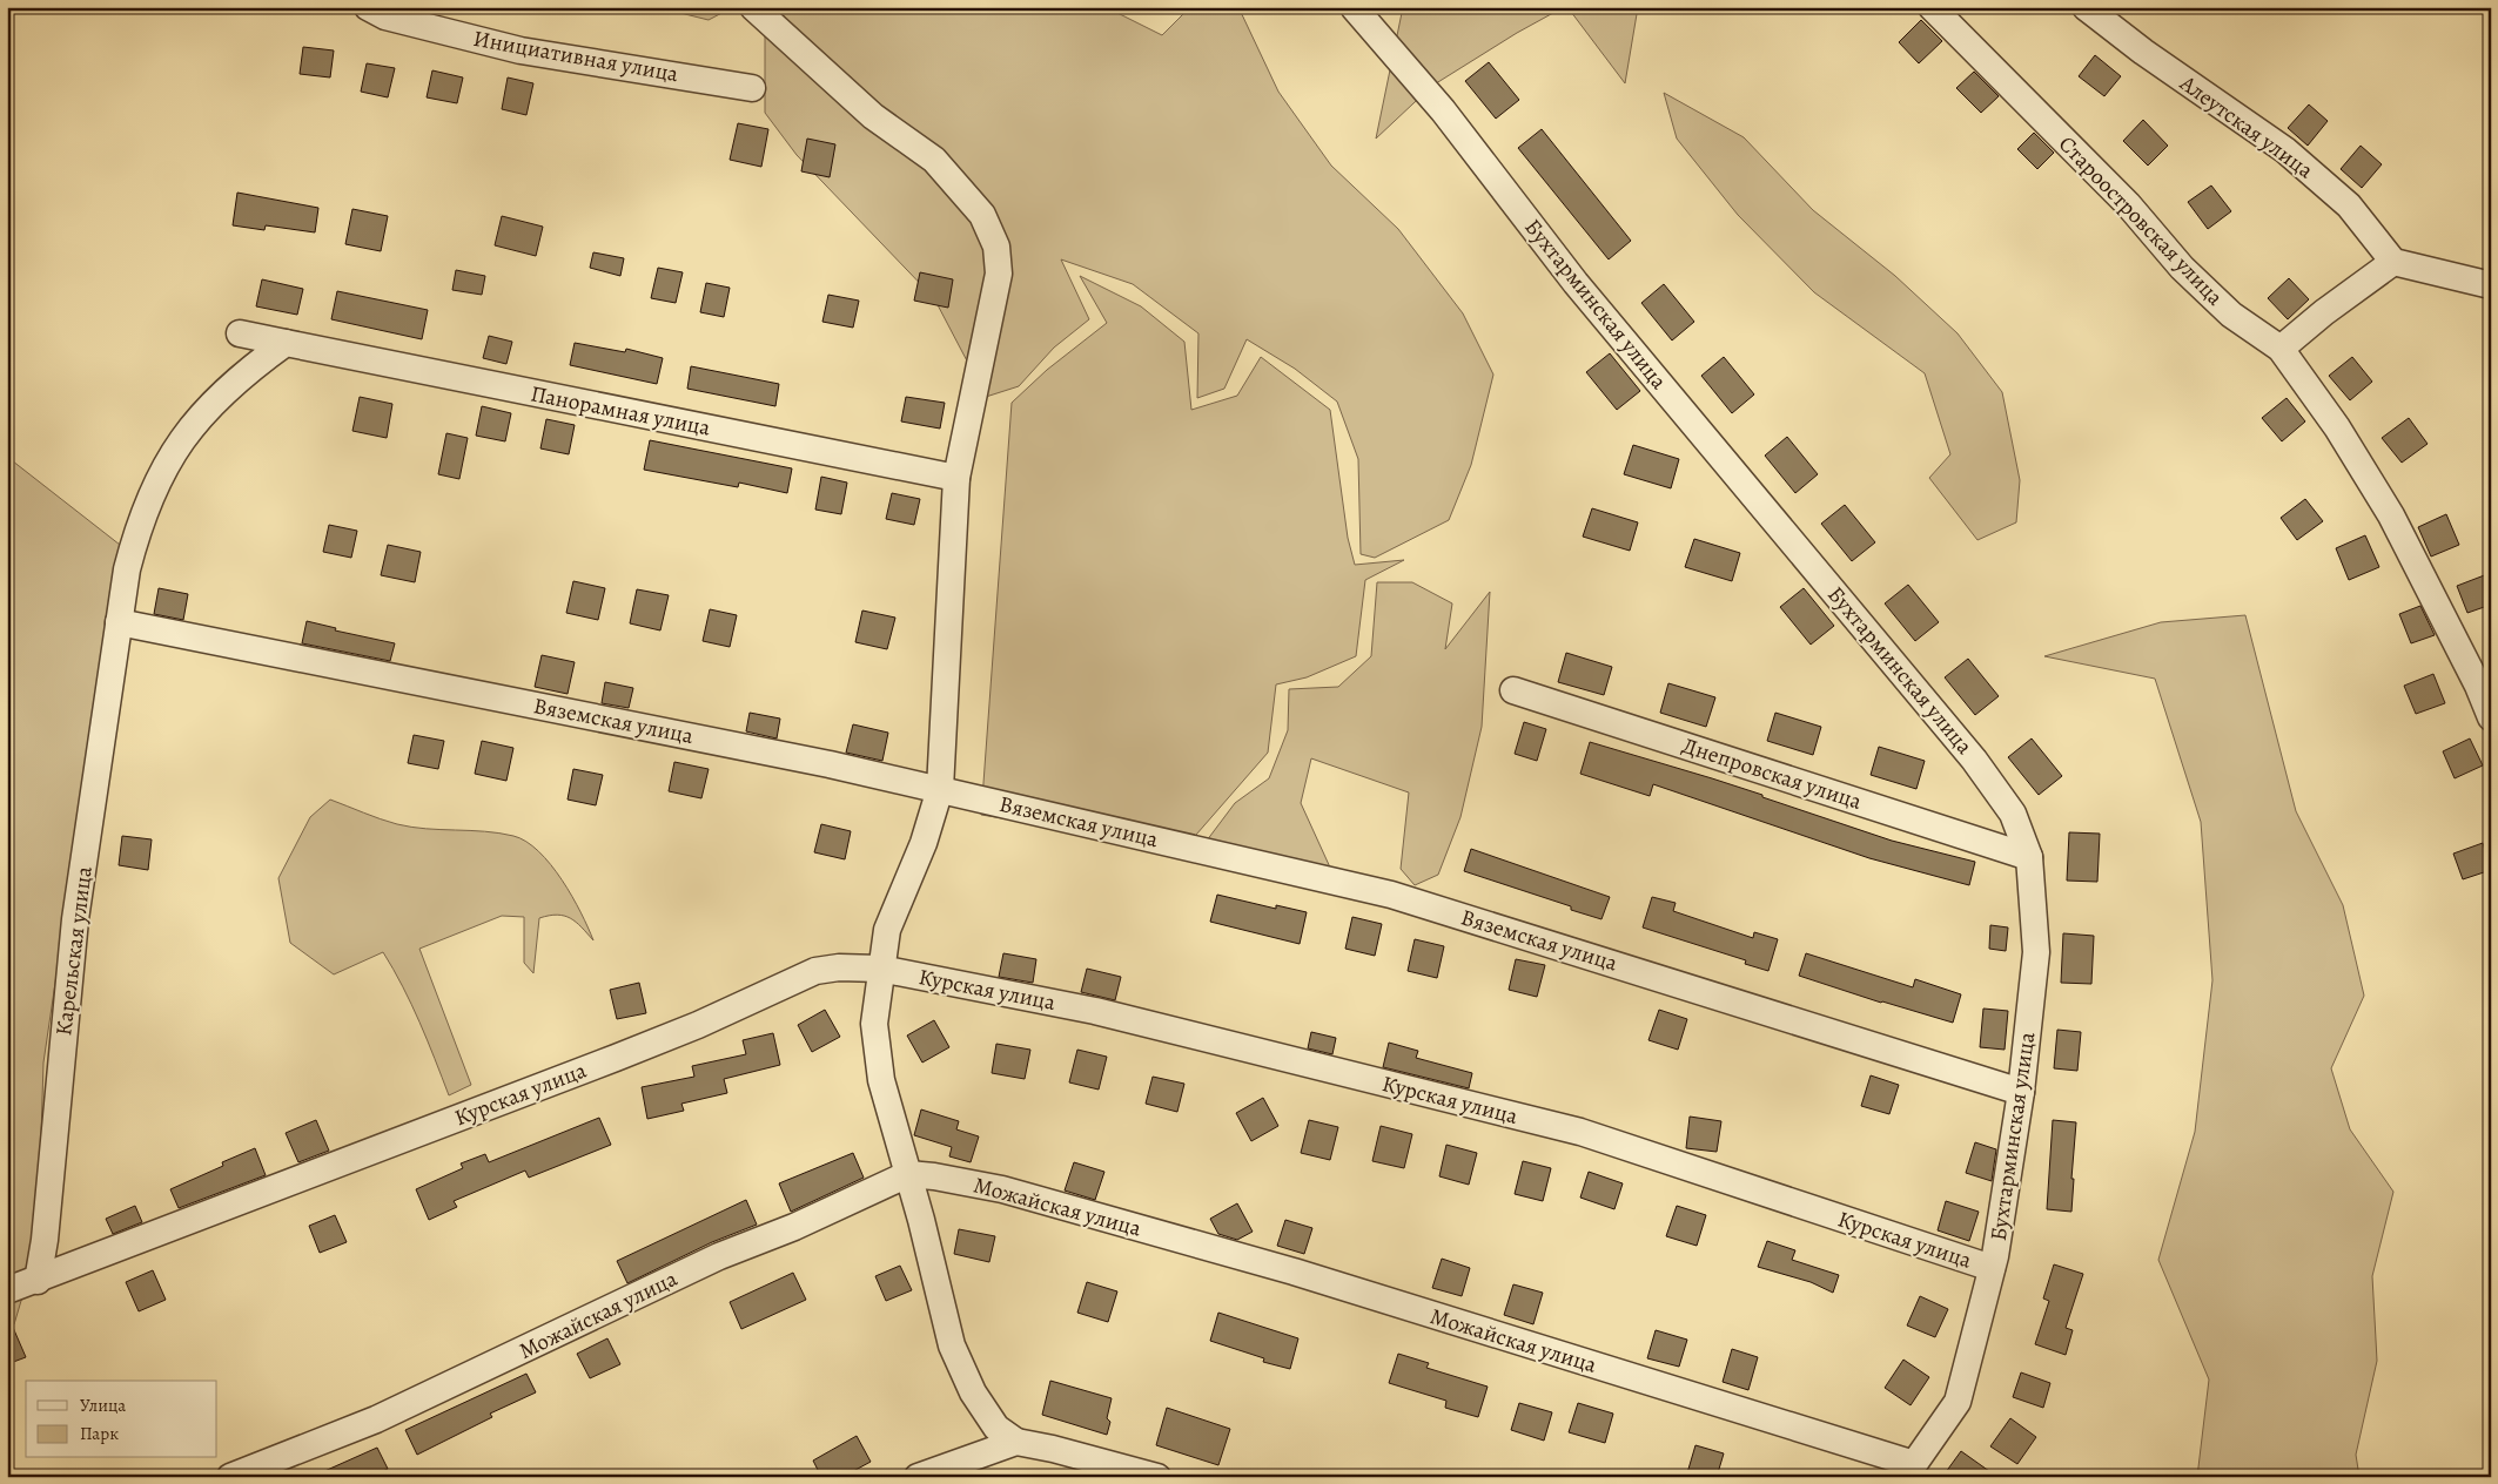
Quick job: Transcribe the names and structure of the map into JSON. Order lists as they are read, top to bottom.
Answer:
{
  "streets": {
    "street": [
      "Инициативная улица",
      "Алеутская улица",
      "Староостровская улица",
      "Бухтарминская улица",
      "Панорамная улица",
      "Вяземская улица",
      "Днепровская улица",
      "Карельская улица",
      "Курская улица",
      "Можайская улица"
    ]
  },
  "crossings": [
    ["Бухтарминская улица", "Вяземская улица"],
    ["Бухтарминская улица", "Днепровская улица"],
    ["Бухтарминская улица", "Курская улица"],
    ["Бухтарминская улица", "Можайская улица"],
    ["Вяземская улица", "Карельская улица"],
    ["Карельская улица", "Курская улица"]
  ],
  "legend": ["Улица", "Парк"]
}
